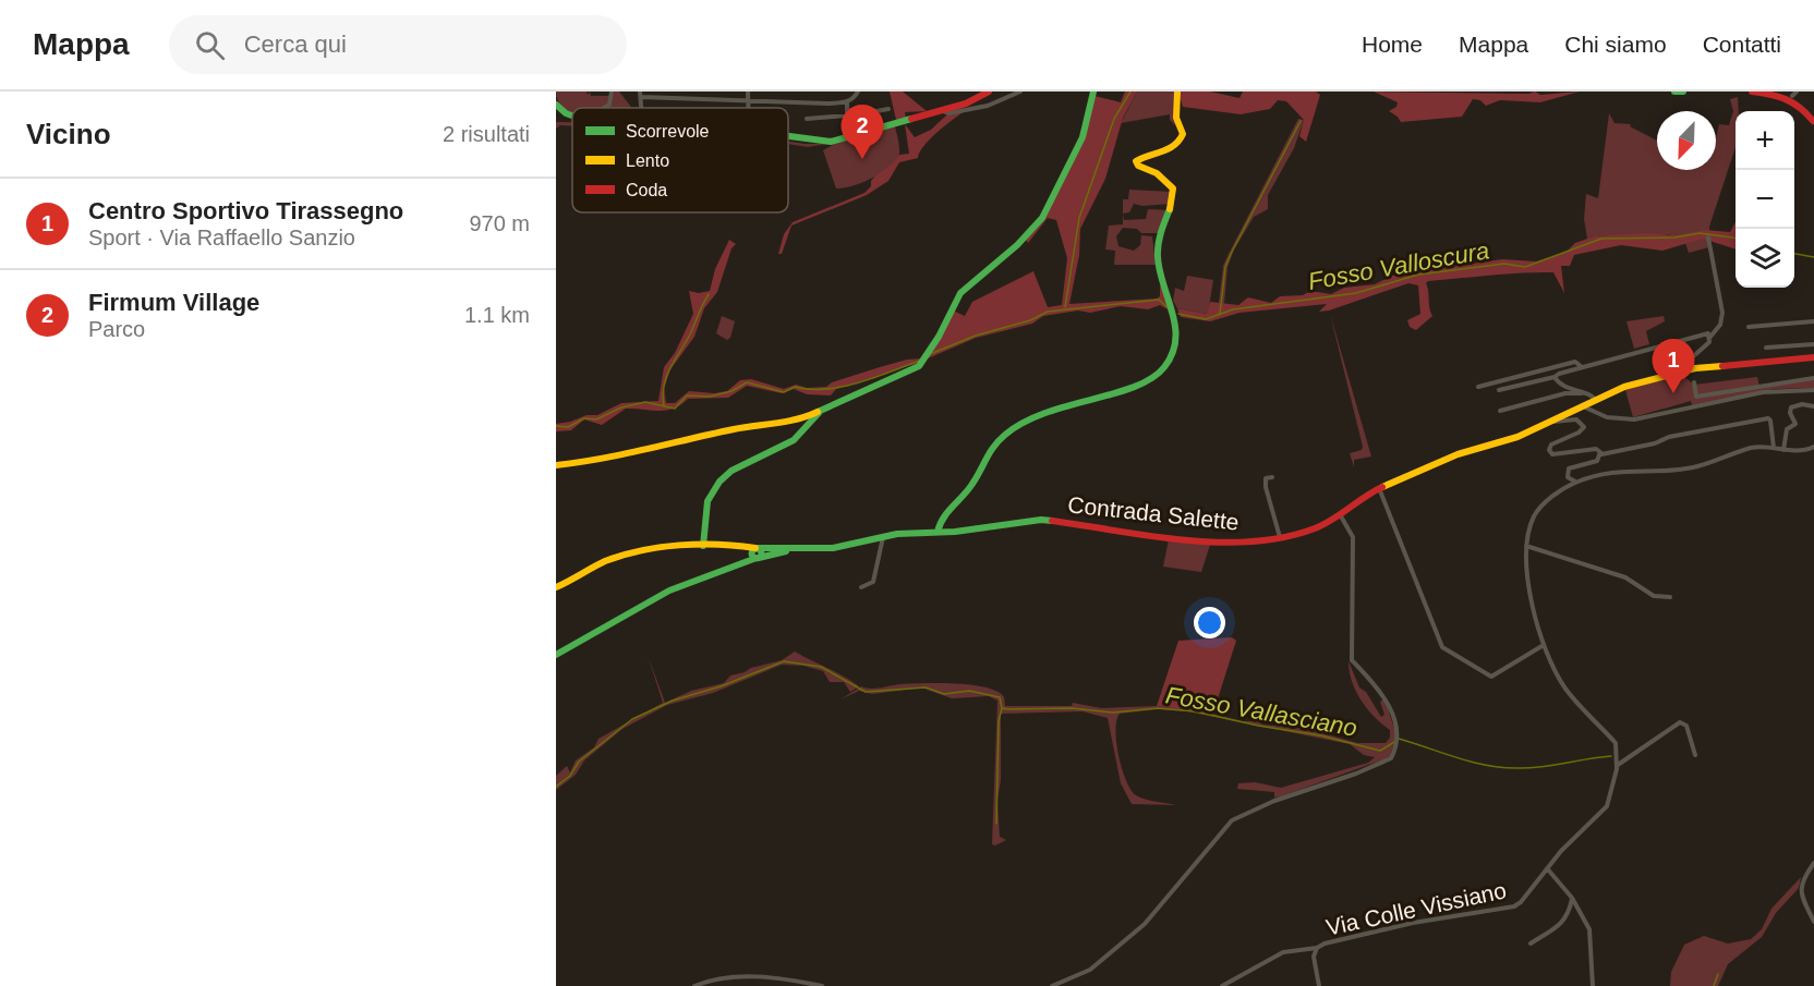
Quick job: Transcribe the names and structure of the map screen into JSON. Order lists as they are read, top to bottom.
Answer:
{
  "streets": {
    "street": ["Contrada Salette", "Via Colle Vissiano"]
  },
  "water": ["Fosso Valloscura", "Fosso Vallasciano"],
  "legend": ["Scorrevole", "Lento", "Coda"],
  "north": "bottom left",
  "page": {
    "header": "Mappa",
    "search": "Cerca qui",
    "nav": [
      "Home",
      "Mappa",
      "Chi siamo",
      "Contatti"
    ],
    "heading": ["Vicino", "2 risultati"],
    "pins": ["2", "1"],
    "map_buttons": ["+", "−"],
    "list": [
      {
        "mark": "1",
        "name": "Centro Sportivo Tirassegno",
        "note": "Sport · Via Raffaello Sanzio",
        "value": "970 m"
      },
      {
        "mark": "2",
        "name": "Firmum Village",
        "note": "Parco",
        "value": "1.1 km"
      }
    ]
  }
}
